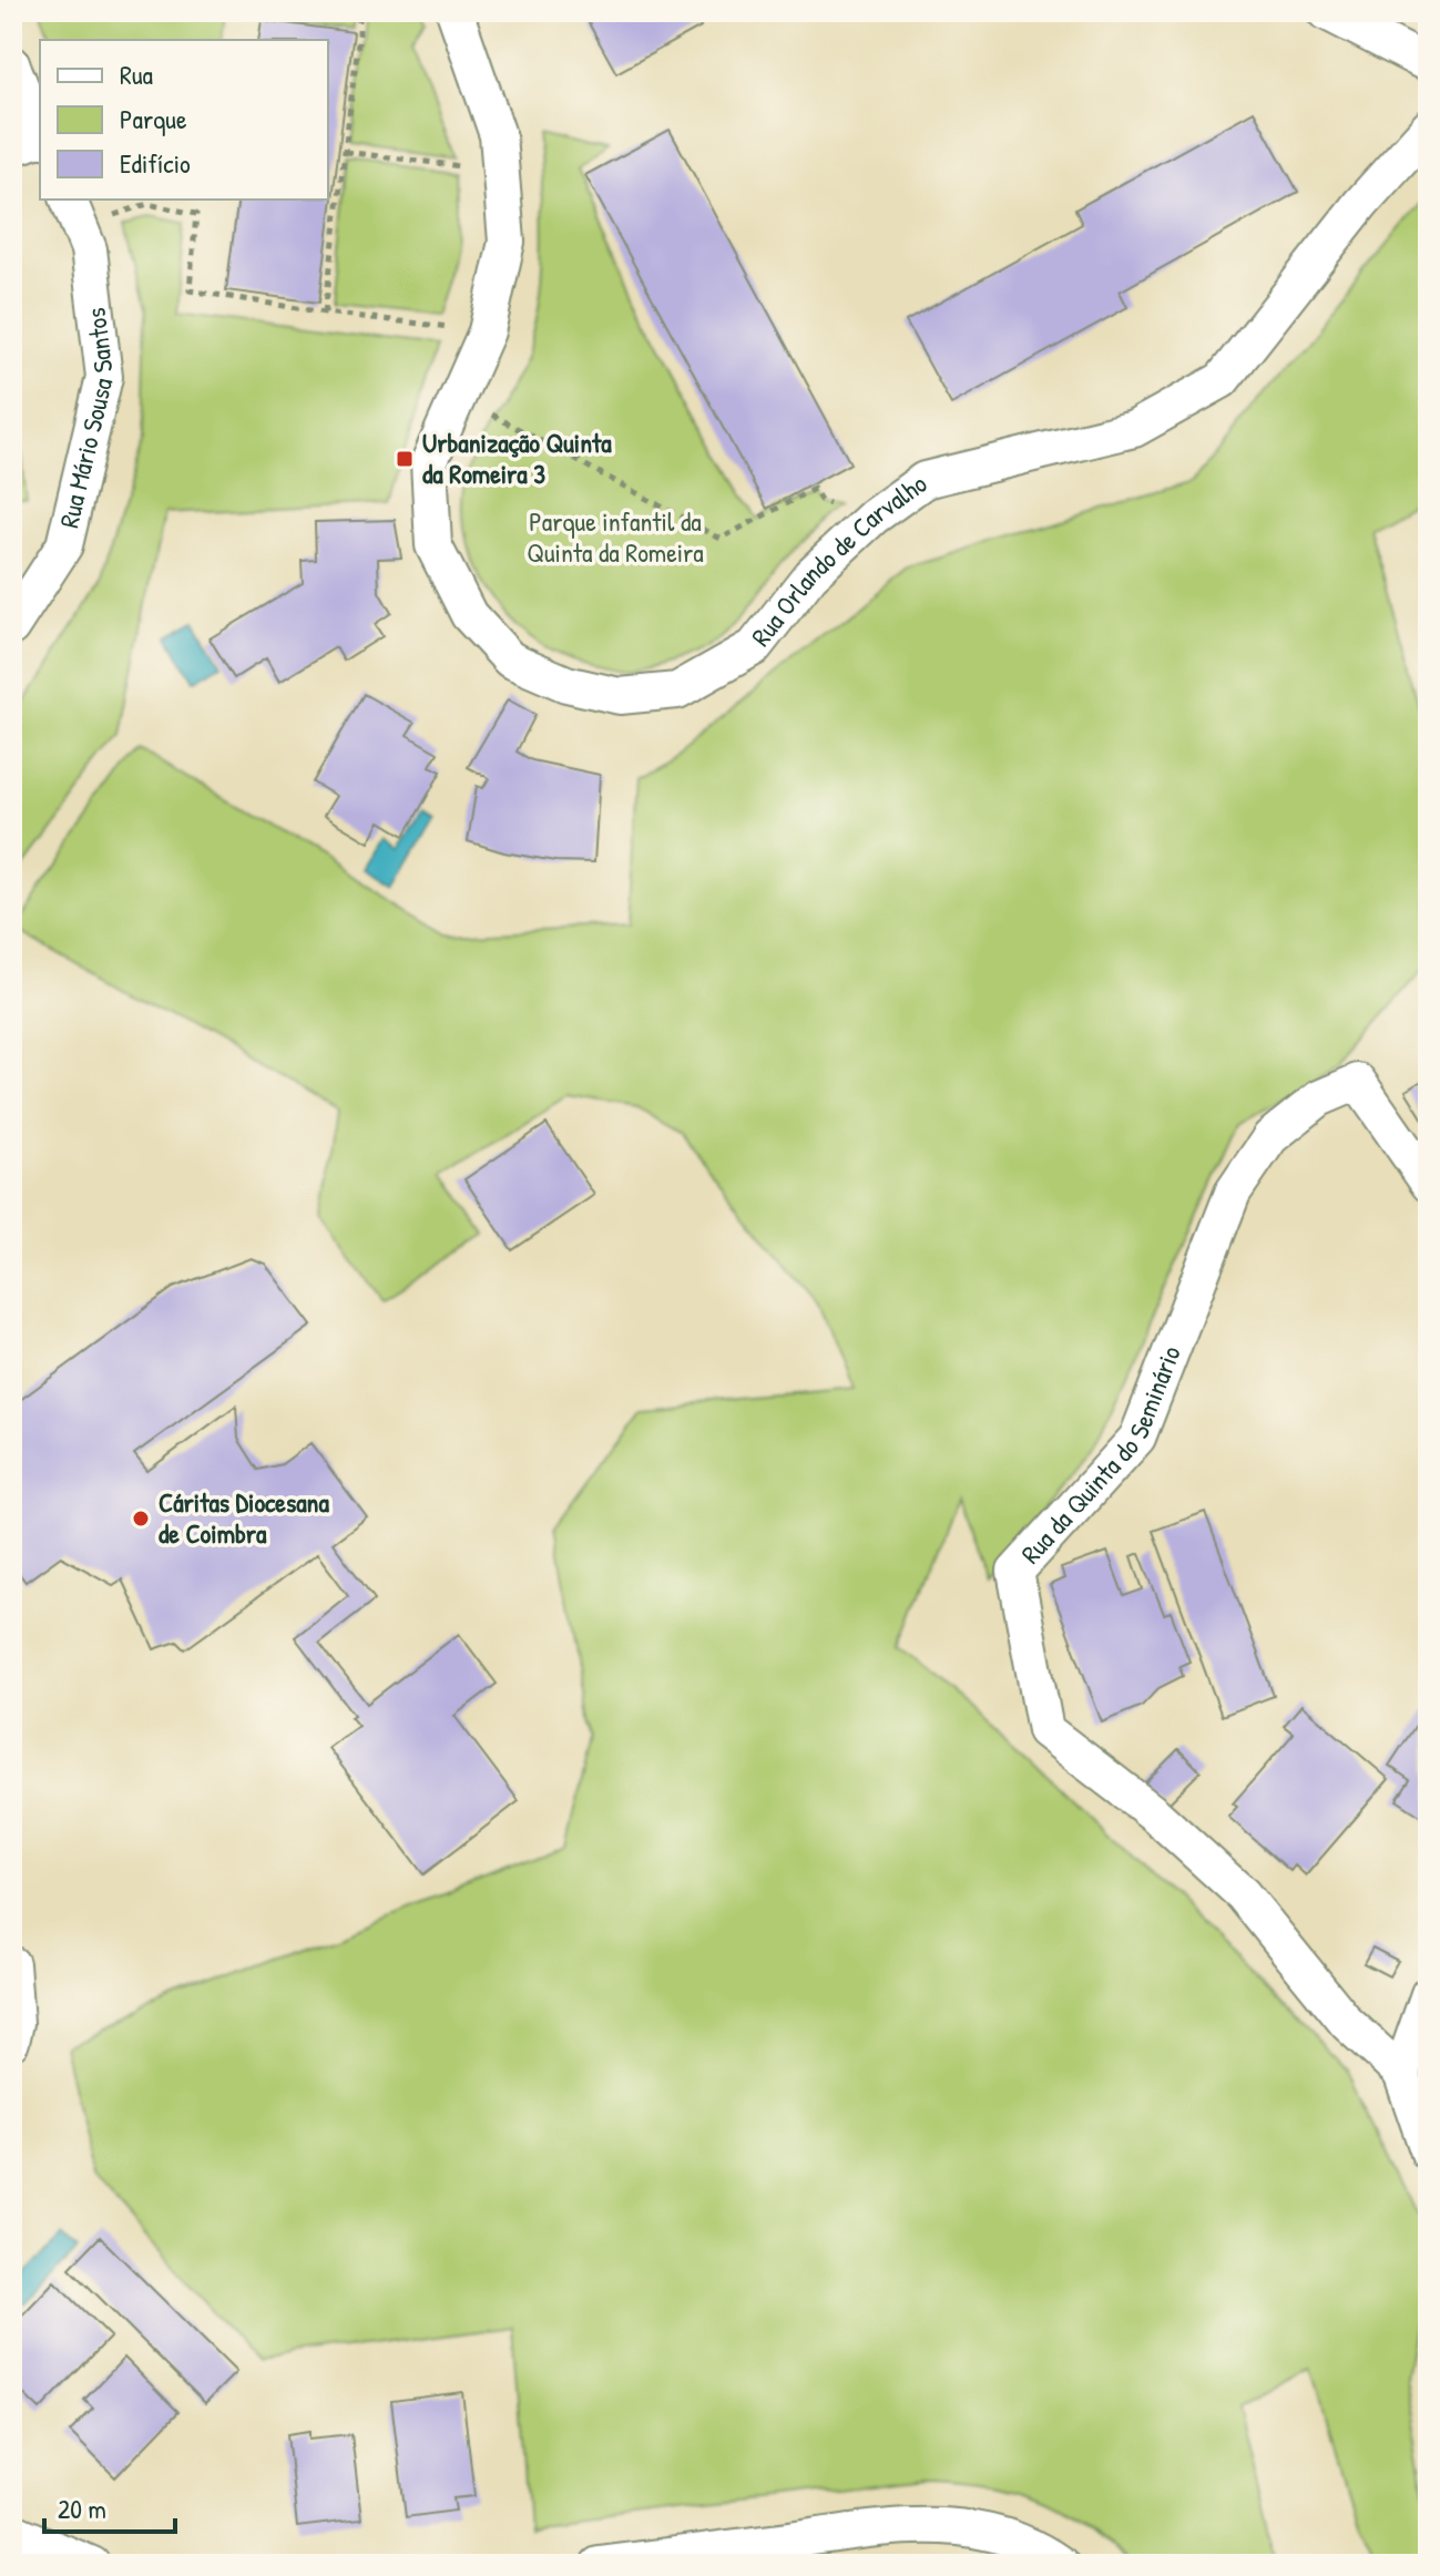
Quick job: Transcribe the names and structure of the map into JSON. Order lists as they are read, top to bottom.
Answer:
{
  "streets": {
    "street": ["Rua Mário Sousa Santos", "Rua Orlando de Carvalho", "Rua da Quinta do Seminário"]
  },
  "parks": ["Parque infantil da Quinta da Romeira"],
  "places": {
    "transit": ["Urbanização Quinta da Romeira 3"],
    "other": ["Cáritas Diocesana de Coimbra"]
  },
  "legend": ["Rua", "Parque", "Edifício"],
  "scale_bar": "20 m"
}
